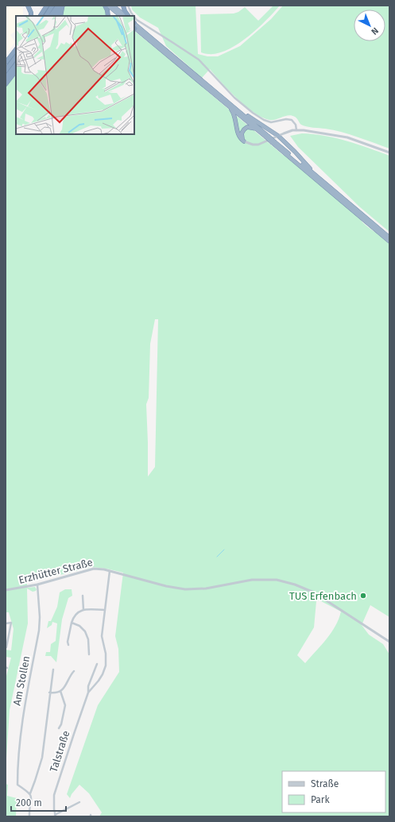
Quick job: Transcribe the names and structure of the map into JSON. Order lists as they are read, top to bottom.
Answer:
{
  "streets": {
    "street": ["Erzhütter Straße", "Am Stollen", "Talstraße"]
  },
  "crossings": [
    ["Erzhütter Straße", "Am Stollen"],
    ["Erzhütter Straße", "Talstraße"]
  ],
  "places": ["TUS Erfenbach"],
  "legend": ["Straße", "Park"],
  "scale_bar": "200 m",
  "north": "bottom right"
}
